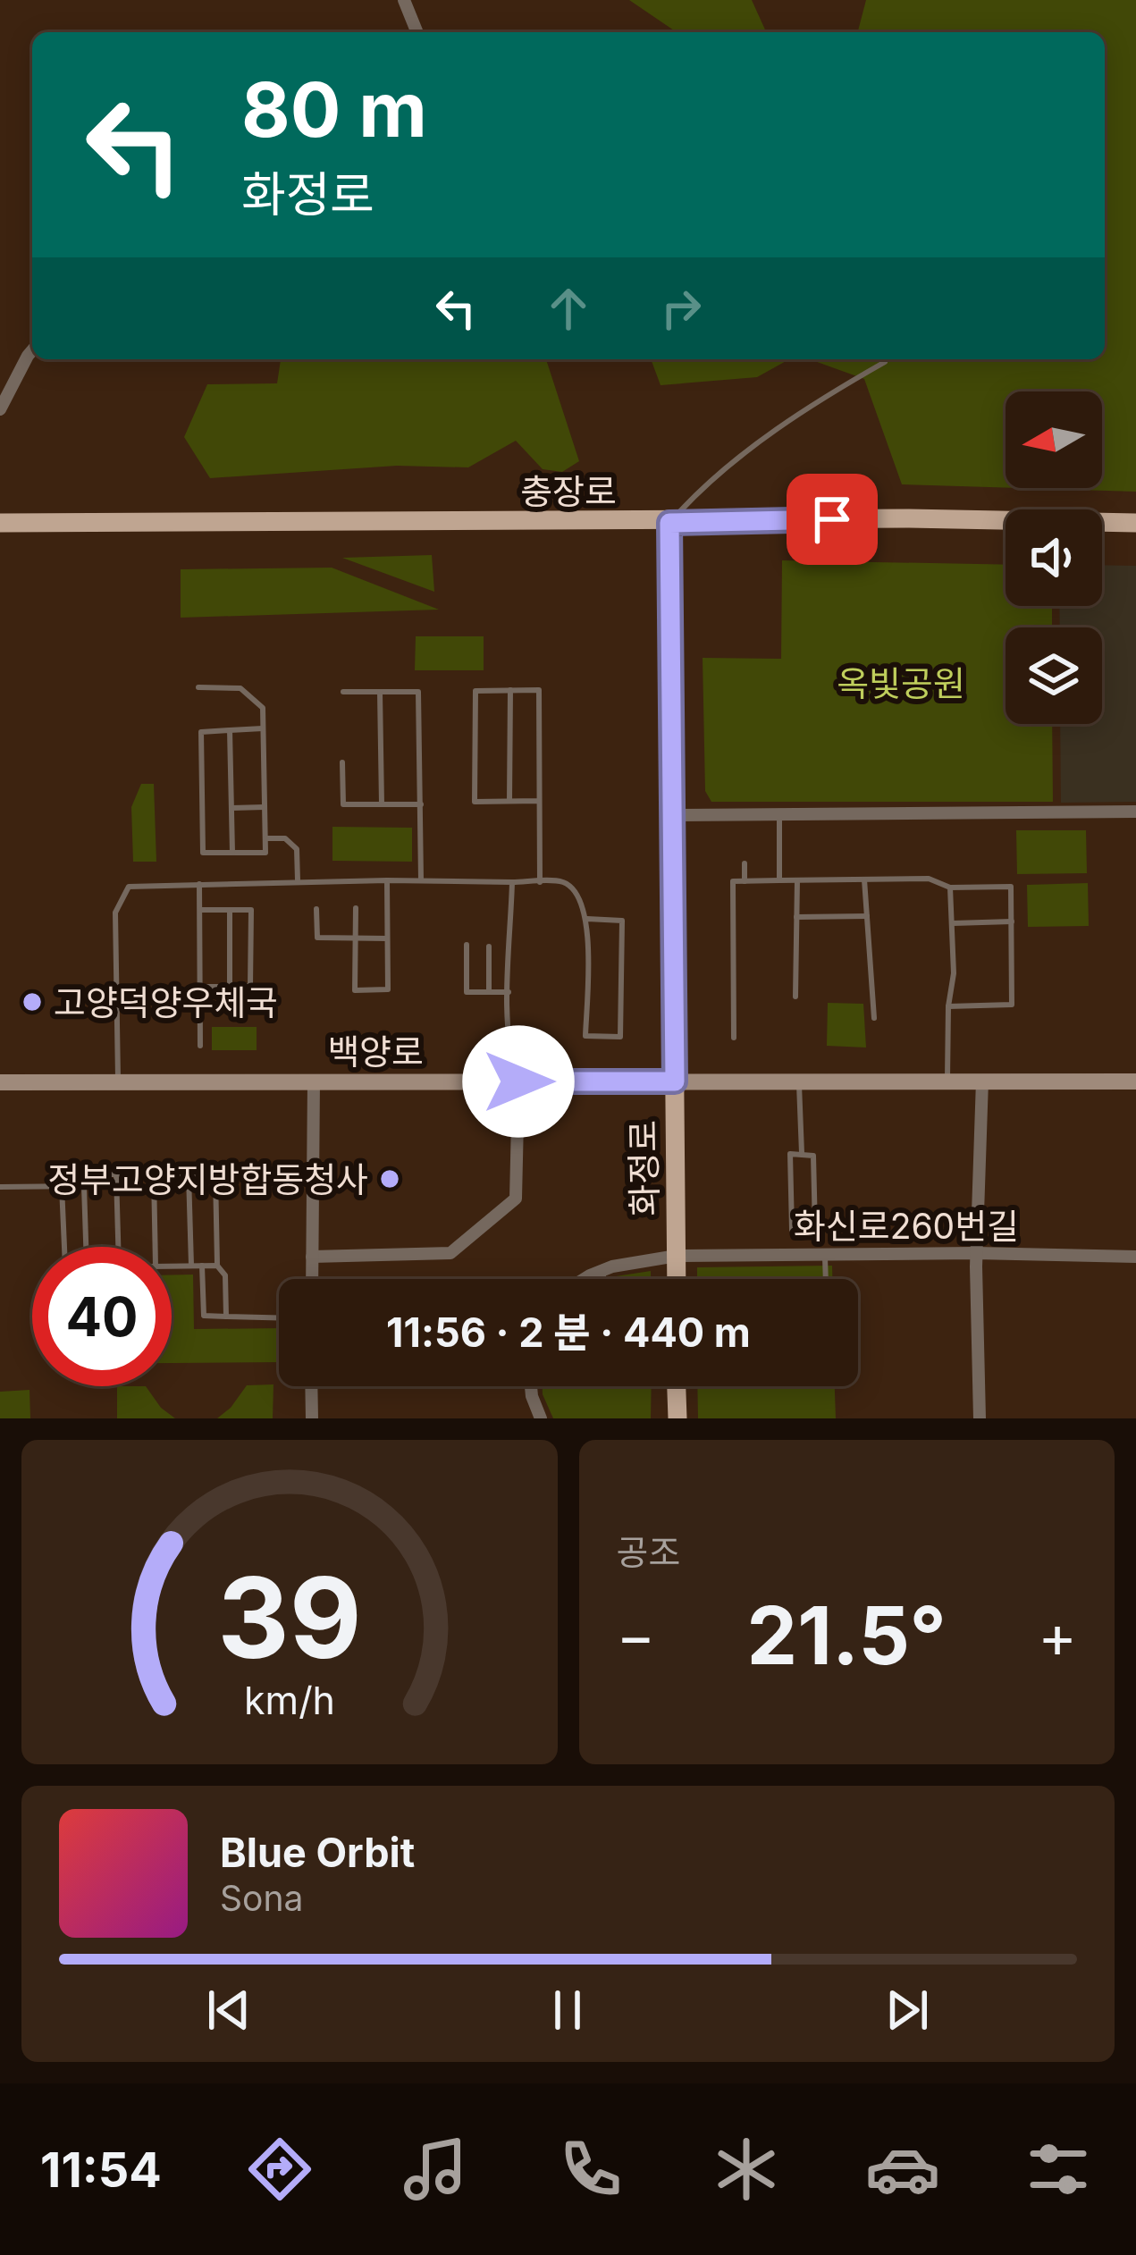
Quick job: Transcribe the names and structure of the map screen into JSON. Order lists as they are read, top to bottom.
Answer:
{
  "streets": {
    "main road": ["충장로", "화정로"],
    "street": ["백양로", "화신로260번길"]
  },
  "crossings": [
    ["충장로", "화정로"],
    ["백양로", "화정로"],
    ["화정로", "화신로260번길"]
  ],
  "parks": ["옥빛공원"],
  "places": ["고양덕양우체국", "정부고양지방합동청사"],
  "north": "left",
  "page": {
    "turn": ["80 m", "화정로"],
    "limit": "40",
    "trip": "11:56 · 2 분 · 440 m",
    "tile": "공조",
    "heat": ["−", "21.5°", "+"],
    "song": ["Blue Orbit", "Sona"],
    "tabs": "11:54",
    "gauge": ["39", "km/h"]
  }
}
